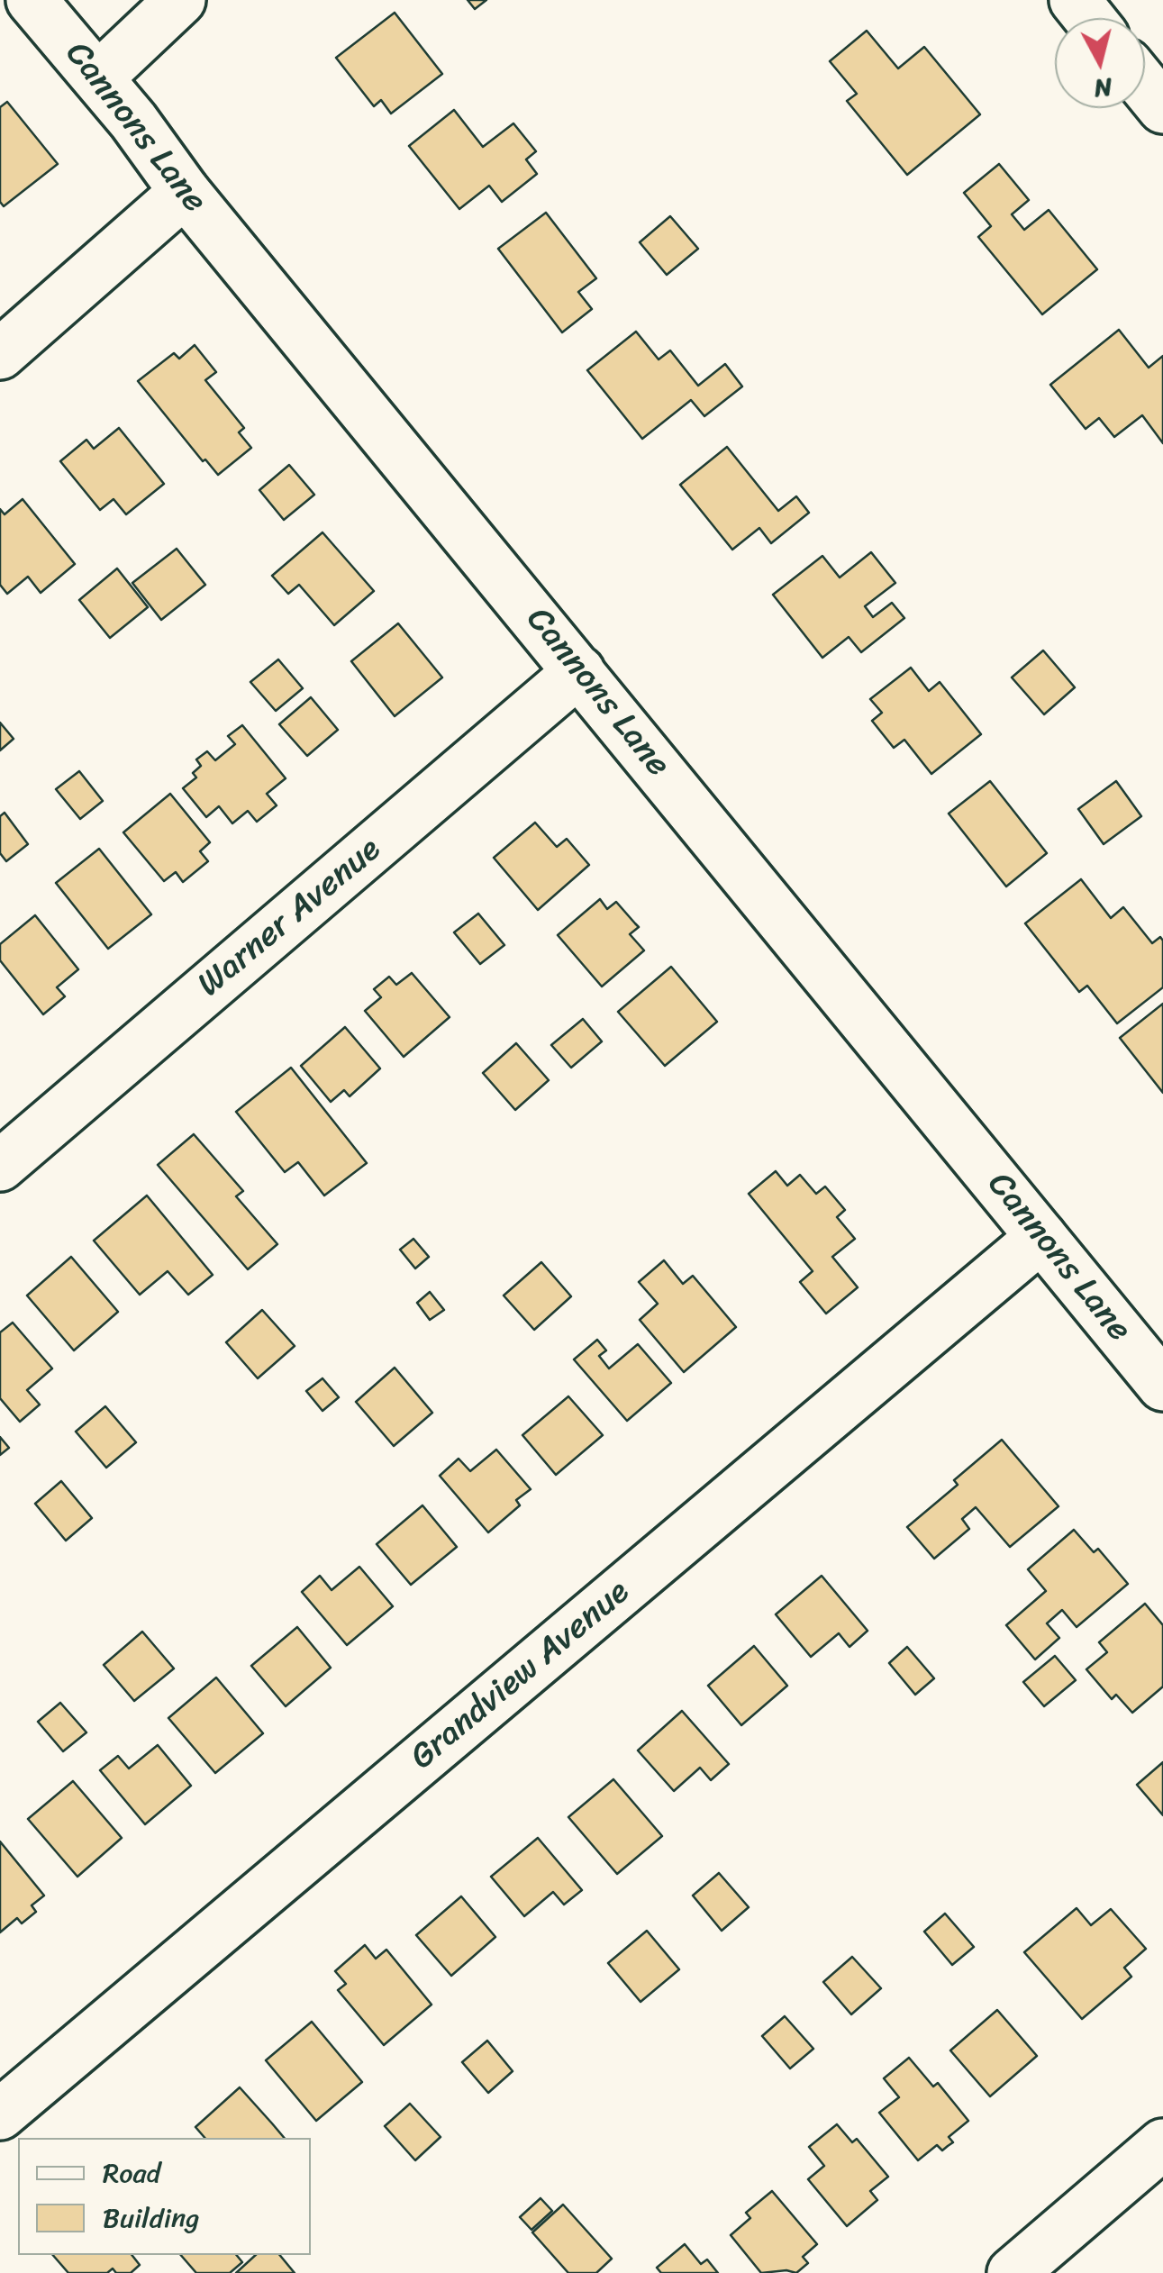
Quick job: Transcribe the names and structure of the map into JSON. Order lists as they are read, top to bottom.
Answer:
{
  "streets": {
    "street": ["Cannons Lane", "Warner Avenue", "Grandview Avenue"]
  },
  "crossings": [
    ["Cannons Lane", "Warner Avenue"],
    ["Cannons Lane", "Grandview Avenue"]
  ],
  "legend": ["Road", "Building"],
  "north": "bottom"
}
